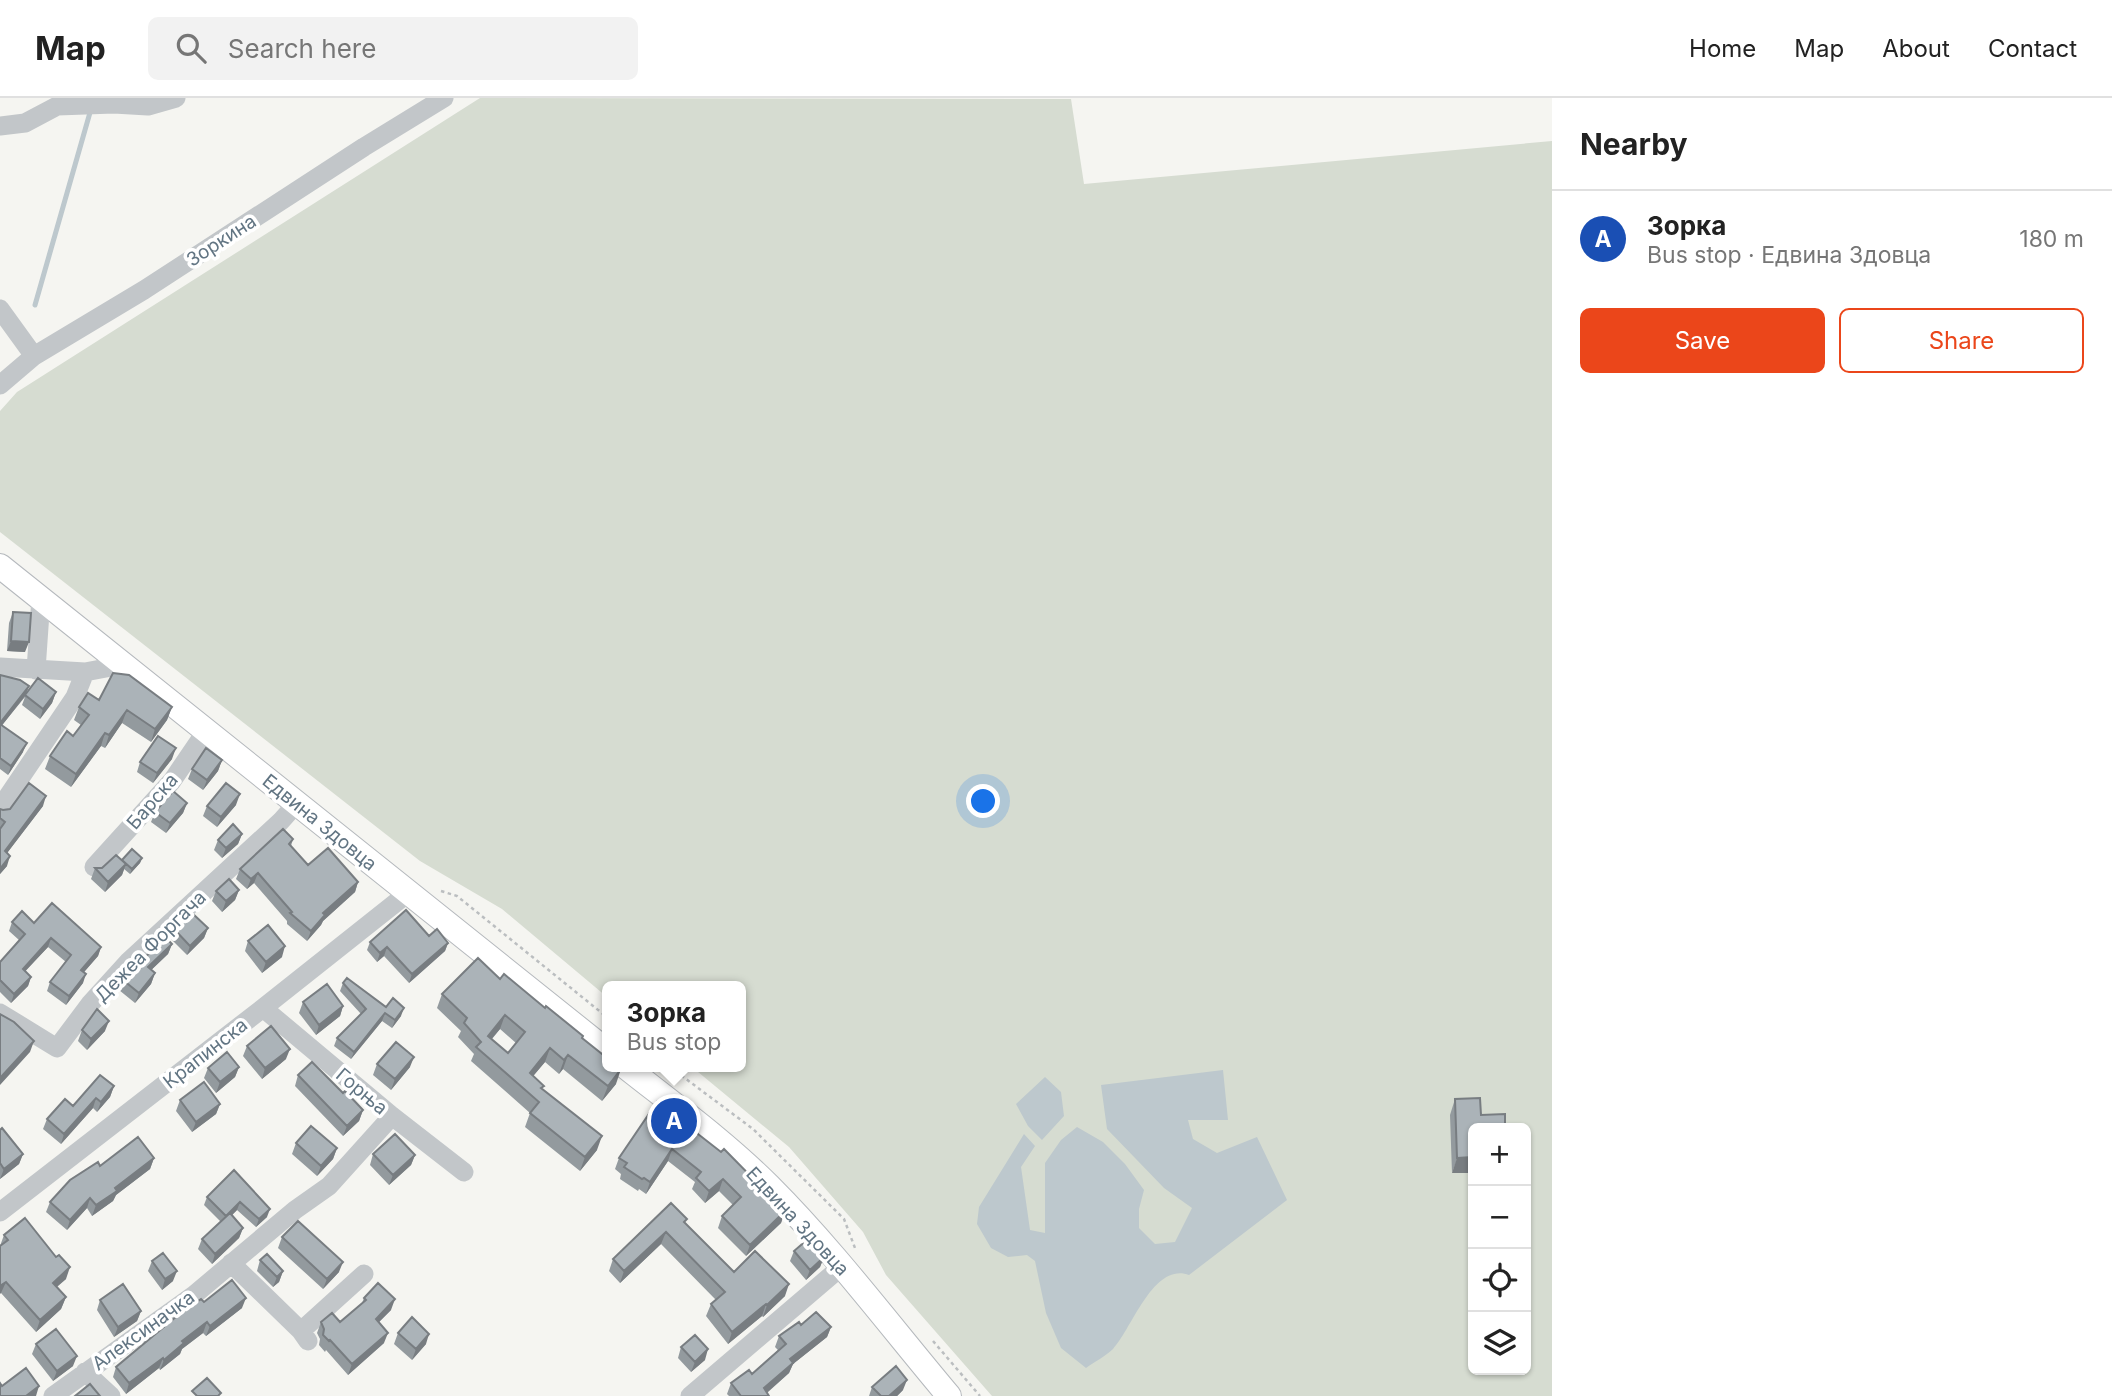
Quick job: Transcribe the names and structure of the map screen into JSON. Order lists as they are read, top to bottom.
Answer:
{
  "streets": {
    "main road": ["Едвина Здовца"],
    "street": [
      "Зоркина",
      "Барска",
      "Дежеа Форгача",
      "Крапинска",
      "Горња",
      "Алексиначка"
    ]
  },
  "crossings": [
    ["Барска", "Едвина Здовца"],
    ["Едвина Здовца", "Дежеа Форгача"],
    ["Едвина Здовца", "Крапинска"],
    ["Крапинска", "Горња"],
    ["Горња", "Алексиначка"]
  ],
  "page": {
    "header": "Map",
    "search": "Search here",
    "nav": [
      "Home",
      "Map",
      "About",
      "Contact"
    ],
    "heading": "Nearby",
    "list": [
      {
        "mark": "A",
        "name": "Зорка",
        "note": "Bus stop · Едвина Здовца",
        "value": "180 m"
      }
    ],
    "buttons": ["Save", "Share"],
    "popup": ["Зорка", "Bus stop"],
    "pins": "A",
    "map_buttons": ["+", "−"]
  }
}
